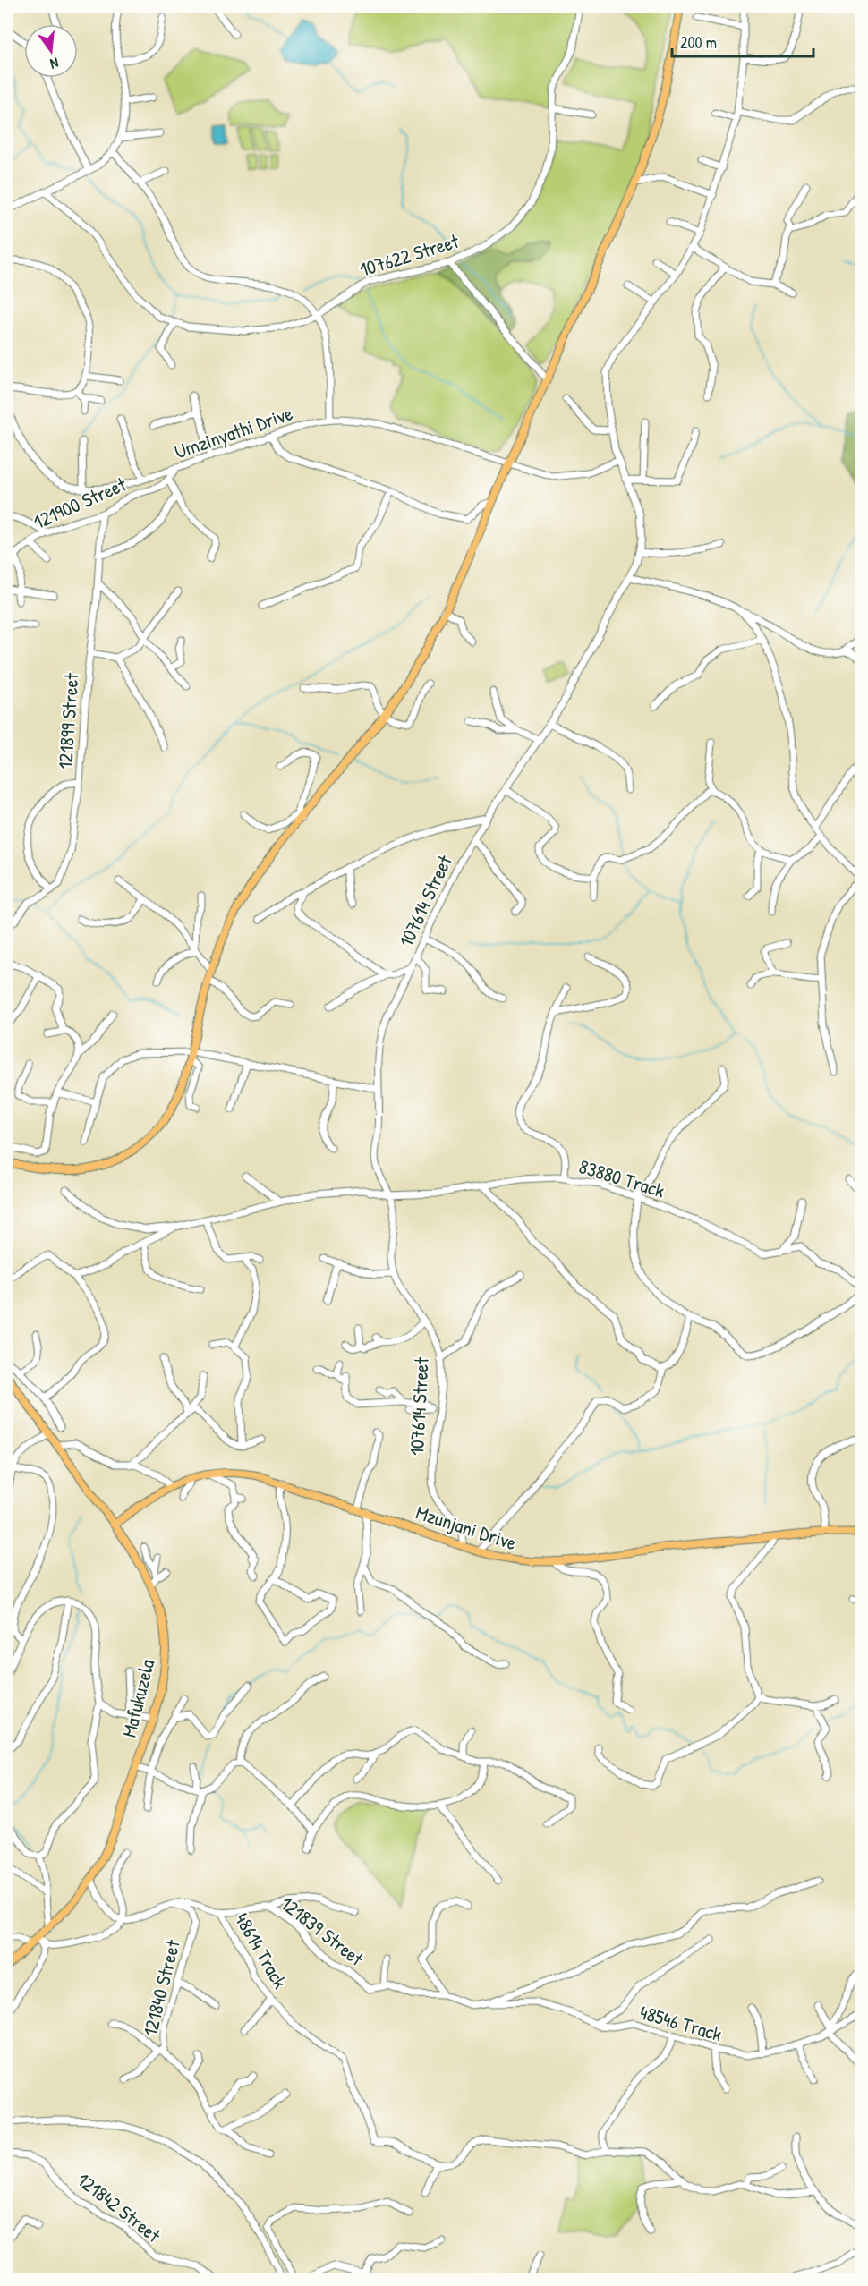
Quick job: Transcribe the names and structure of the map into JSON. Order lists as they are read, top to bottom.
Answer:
{
  "streets": {
    "main road": ["Mzunjani Drive", "Mafukuzela"],
    "street": [
      "107622 Street",
      "Umzinyathi Drive",
      "121900 Street",
      "121899 Street",
      "107614 Street",
      "83880 Track",
      "121839 Street",
      "48614 Track",
      "121840 Street",
      "48546 Track",
      "121842 Street"
    ]
  },
  "crossings": [
    ["Umzinyathi Drive", "107614 Street"],
    ["121900 Street", "121899 Street"],
    ["107614 Street", "83880 Track"],
    ["107614 Street", "Mzunjani Drive"],
    ["Mzunjani Drive", "Mafukuzela"],
    ["Mafukuzela", "121839 Street"],
    ["121839 Street", "48614 Track"],
    ["121839 Street", "121840 Street"],
    ["121839 Street", "48546 Track"]
  ],
  "scale_bar": "200 m",
  "north": "bottom"
}
